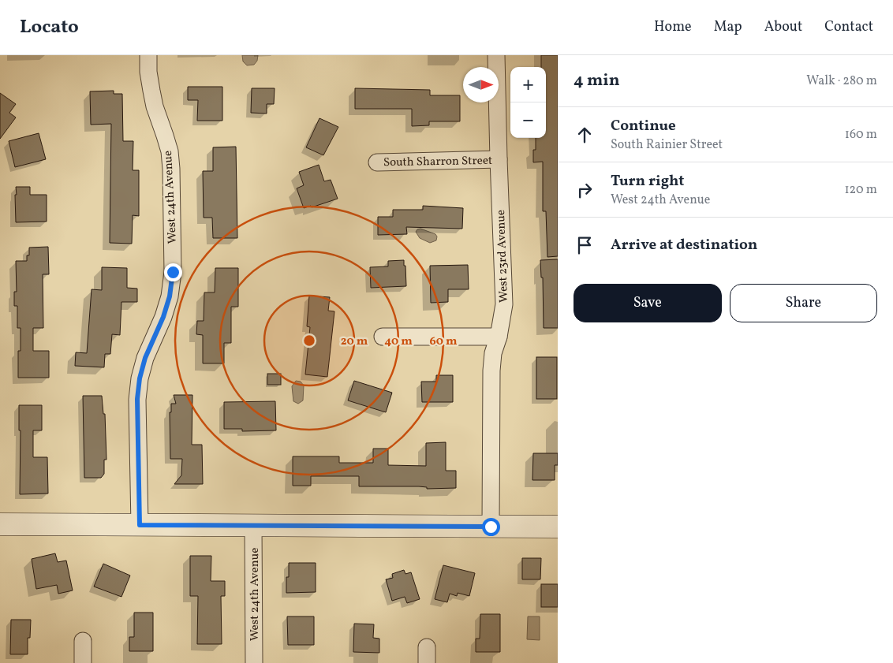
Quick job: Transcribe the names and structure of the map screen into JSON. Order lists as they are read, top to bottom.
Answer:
{
  "streets": {
    "street": ["South Sharron Street", "West 24th Avenue", "West 23rd Avenue"]
  },
  "crossings": [
    ["South Sharron Street", "West 23rd Avenue"]
  ],
  "north": "right",
  "page": {
    "header": "Locato",
    "nav": [
      "Home",
      "Map",
      "About",
      "Contact"
    ],
    "heading": ["4 min", "Walk · 280 m"],
    "map_buttons": ["+", "−"],
    "list": [
      ["Continue", "South Rainier Street", "160 m"],
      ["Turn right", "West 24th Avenue", "120 m"],
      "Arrive at destination"
    ],
    "buttons": ["Save", "Share"]
  },
  "rings": ["20 m", "40 m", "60 m"]
}
